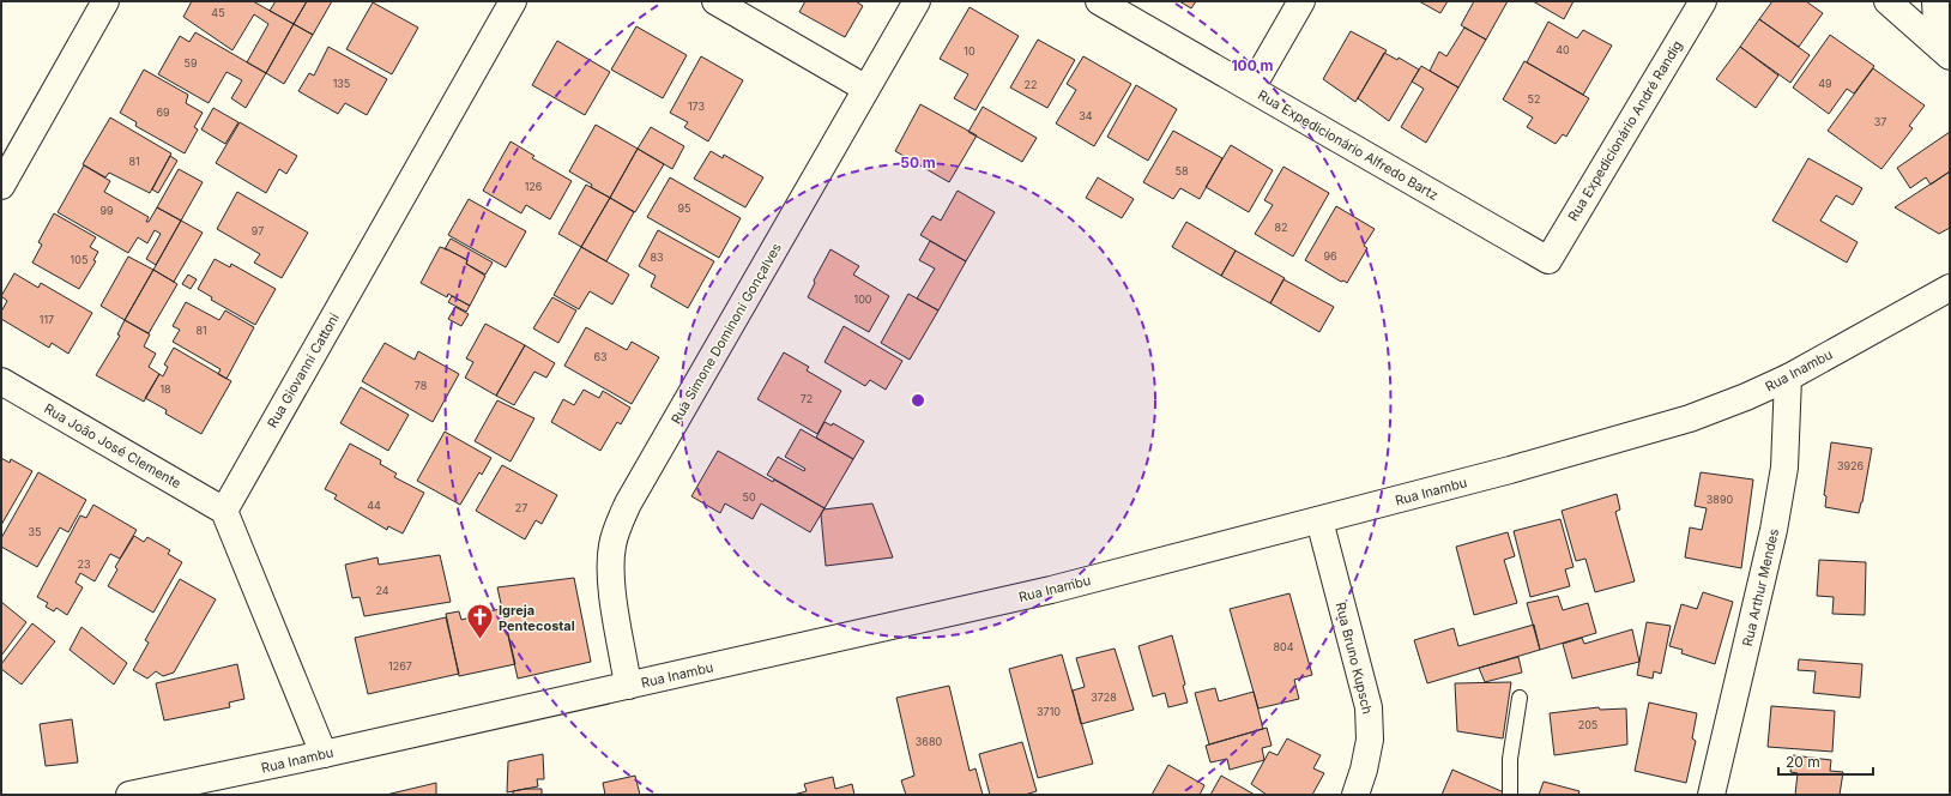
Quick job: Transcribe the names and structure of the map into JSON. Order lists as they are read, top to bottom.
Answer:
{
  "streets": {
    "street": [
      "Rua Expedicionário André Randig",
      "Rua Expedicionário Alfredo Bartz",
      "Rua Simone Dominoni Gonçalves",
      "Rua Giovanni Cattoni",
      "Rua Inambu",
      "Rua João José Clemente",
      "Rua Arthur Mendes",
      "Rua Bruno Kupsch"
    ]
  },
  "crossings": [
    ["Rua Expedicionário André Randig", "Rua Expedicionário Alfredo Bartz"],
    ["Rua Simone Dominoni Gonçalves", "Rua Inambu"],
    ["Rua Giovanni Cattoni", "Rua João José Clemente"],
    ["Rua Inambu", "Rua Arthur Mendes"],
    ["Rua Inambu", "Rua Bruno Kupsch"]
  ],
  "places": {
    "church": ["Igreja Pentecostal"]
  },
  "house_numbers": [
    "45",
    "40",
    "10",
    "59",
    "135",
    "49",
    "22",
    "52",
    "173",
    "69",
    "34",
    "37",
    "81",
    "58",
    "126",
    "95",
    "99",
    "82",
    "97",
    "96",
    "83",
    "105",
    "100",
    "117",
    "81",
    "63",
    "78",
    "18",
    "72",
    "3926",
    "50",
    "3890",
    "44",
    "27",
    "35",
    "23",
    "24",
    "804",
    "1267",
    "3728",
    "3710",
    "205",
    "3680"
  ],
  "scale_bar": "20 m",
  "rings": ["100 m", "50 m"]
}
